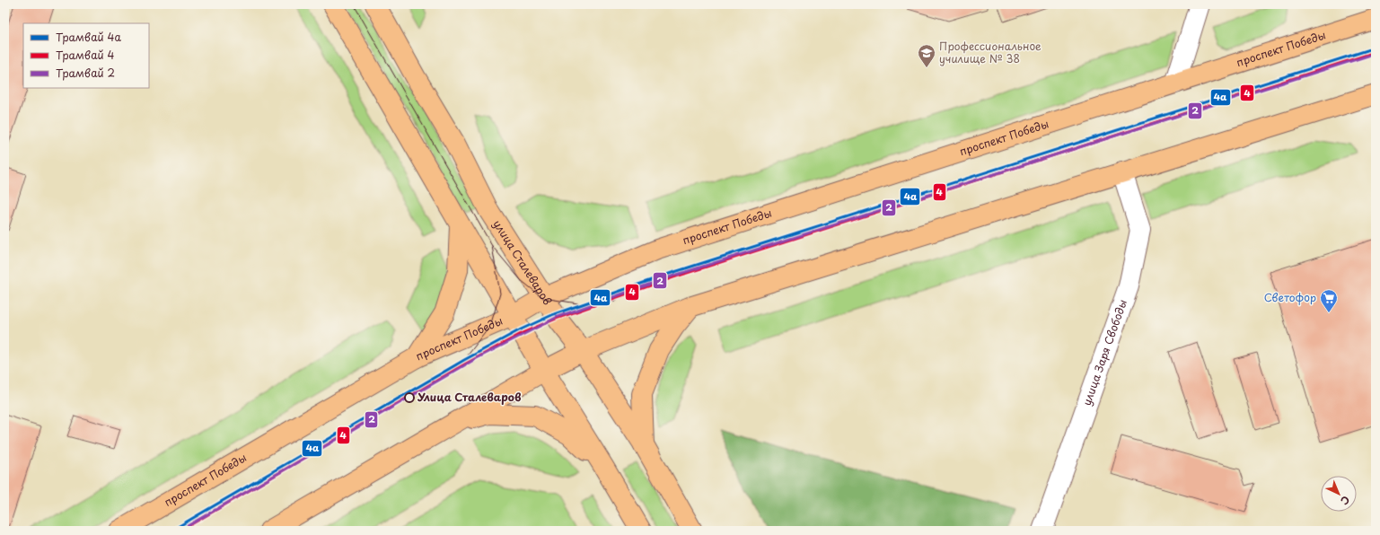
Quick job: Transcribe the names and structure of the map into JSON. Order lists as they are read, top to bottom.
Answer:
{
  "streets": {
    "main road": ["проспект Победы", "улица Сталеваров"],
    "street": ["улица Заря Свободы"]
  },
  "crossings": [
    ["проспект Победы", "улица Сталеваров"]
  ],
  "places": {
    "school or university": ["Профессиональное училище № 38"],
    "supermarket": ["Светофор"],
    "other": ["Улица Сталеваров"]
  },
  "lines": ["tram line 4а", "tram line 4", "tram line 2"],
  "legend": ["Трамвай 4а", "Трамвай 4", "Трамвай 2"],
  "north": "bottom right"
}
